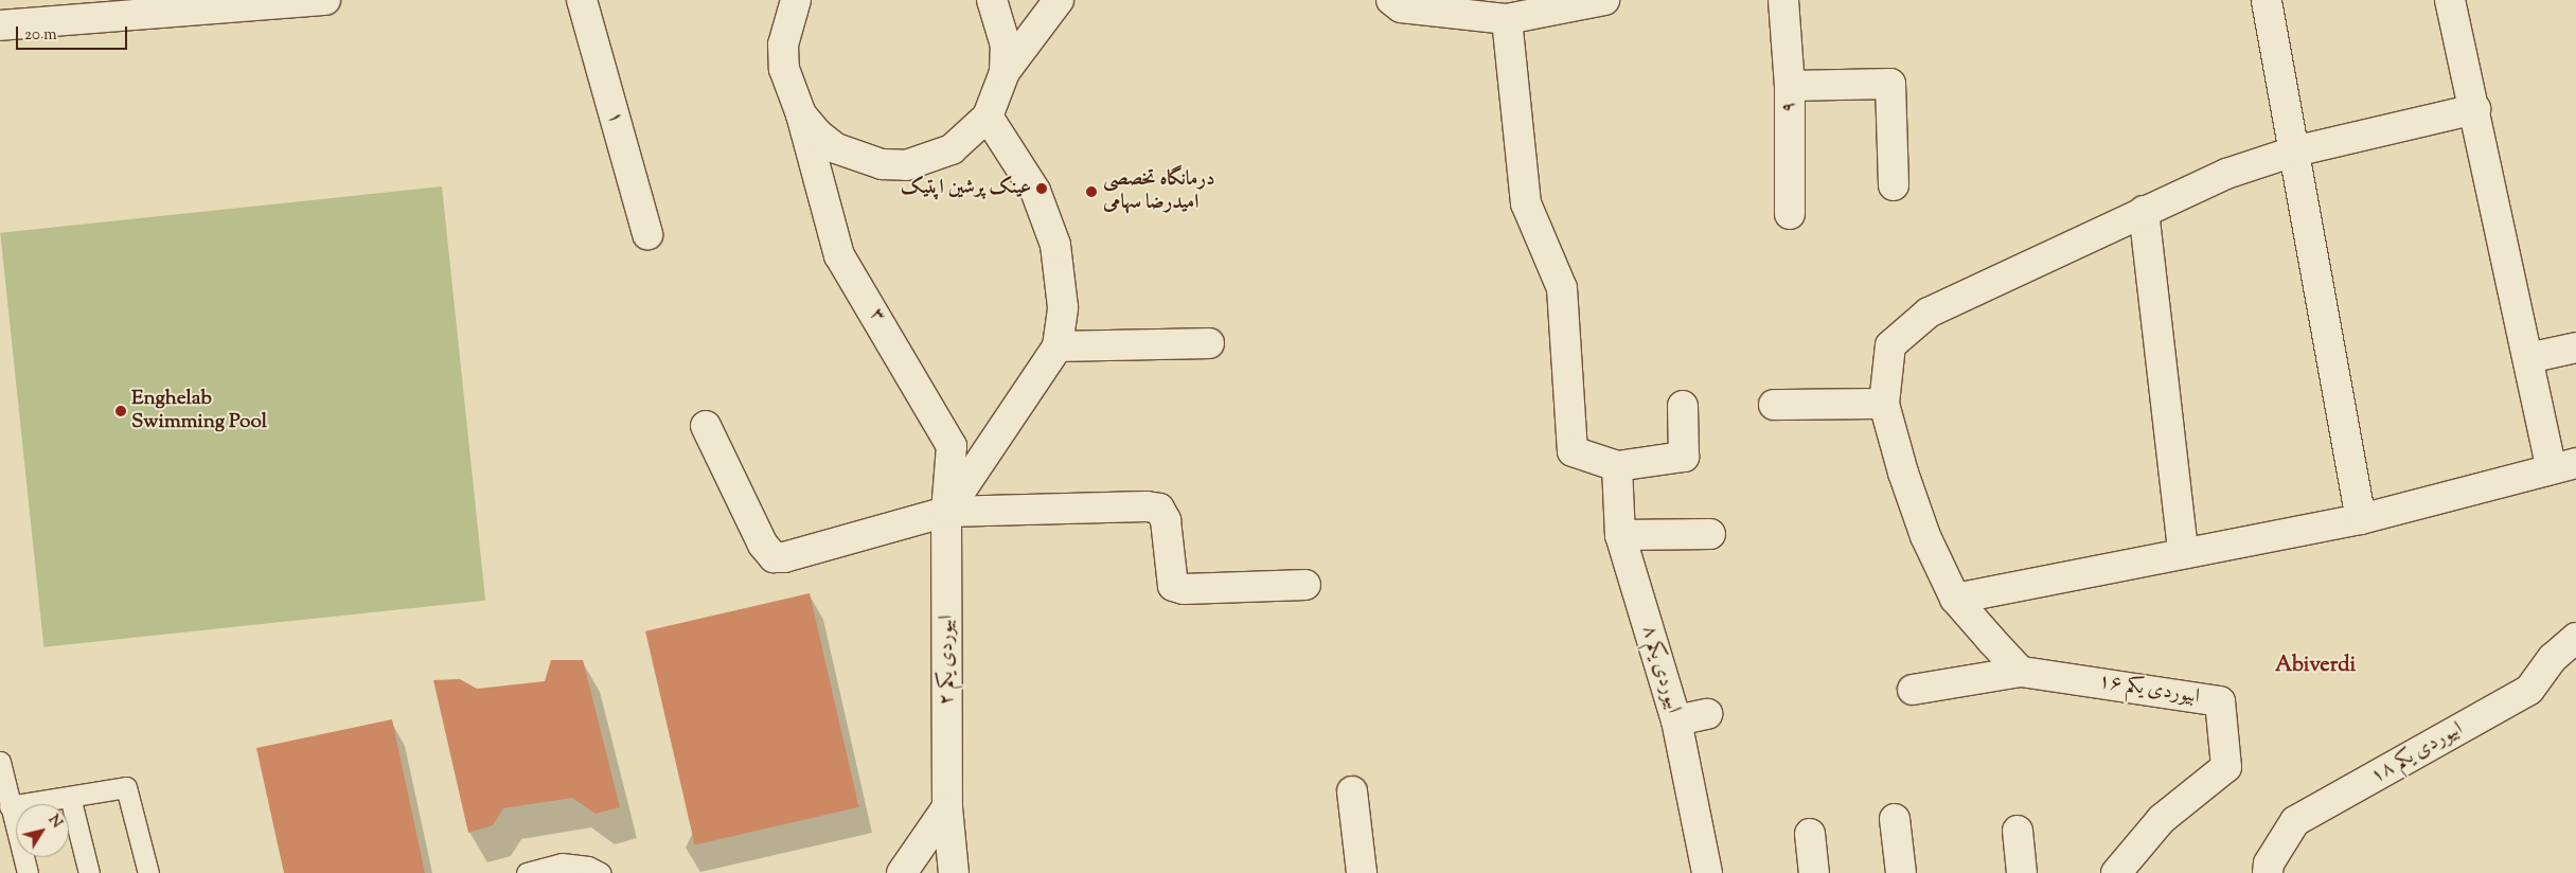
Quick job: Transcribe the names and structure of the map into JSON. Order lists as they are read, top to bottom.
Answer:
{
  "streets": {
    "street": [
      "۹",
      "۱",
      "۳",
      "۲ ابیوردی یکم",
      "۸ ابیوردی یکم",
      "۱۶ ابیوردی یکم",
      "۱۸ ابیوردی یکم"
    ]
  },
  "crossings": [
    ["۳", "۲ ابیوردی یکم"]
  ],
  "districts": ["Abiverdi"],
  "places": ["عینک پرشین اپتیک", "درمانگاه تخصصی امیدرضا سهامی", "Enghelab Swimming Pool"],
  "scale_bar": "20 m",
  "north": "top right"
}
